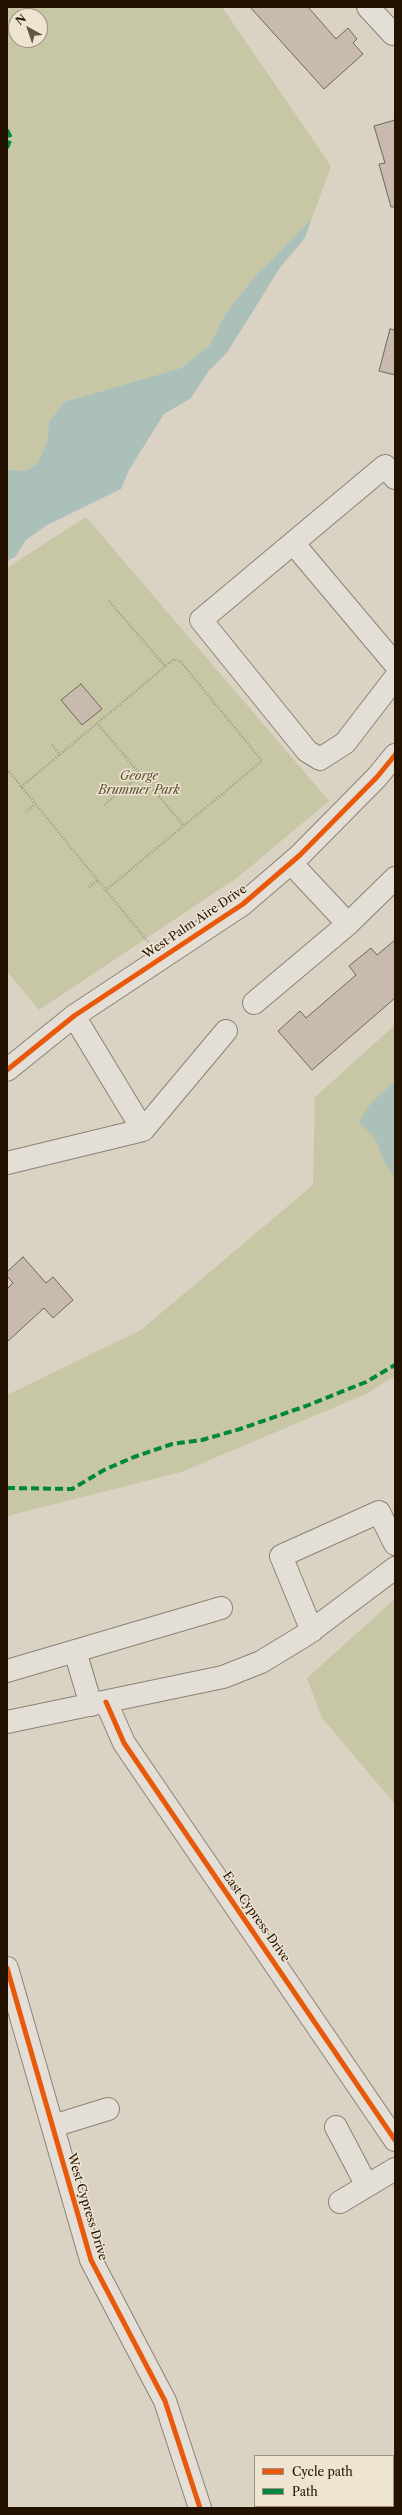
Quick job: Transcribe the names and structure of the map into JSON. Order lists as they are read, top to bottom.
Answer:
{
  "streets": {
    "street": ["West Palm Aire Drive", "East Cypress Drive", "West Cypress Drive"]
  },
  "parks": ["George Brummer Park"],
  "legend": ["Cycle path", "Path"],
  "north": "top left"
}
